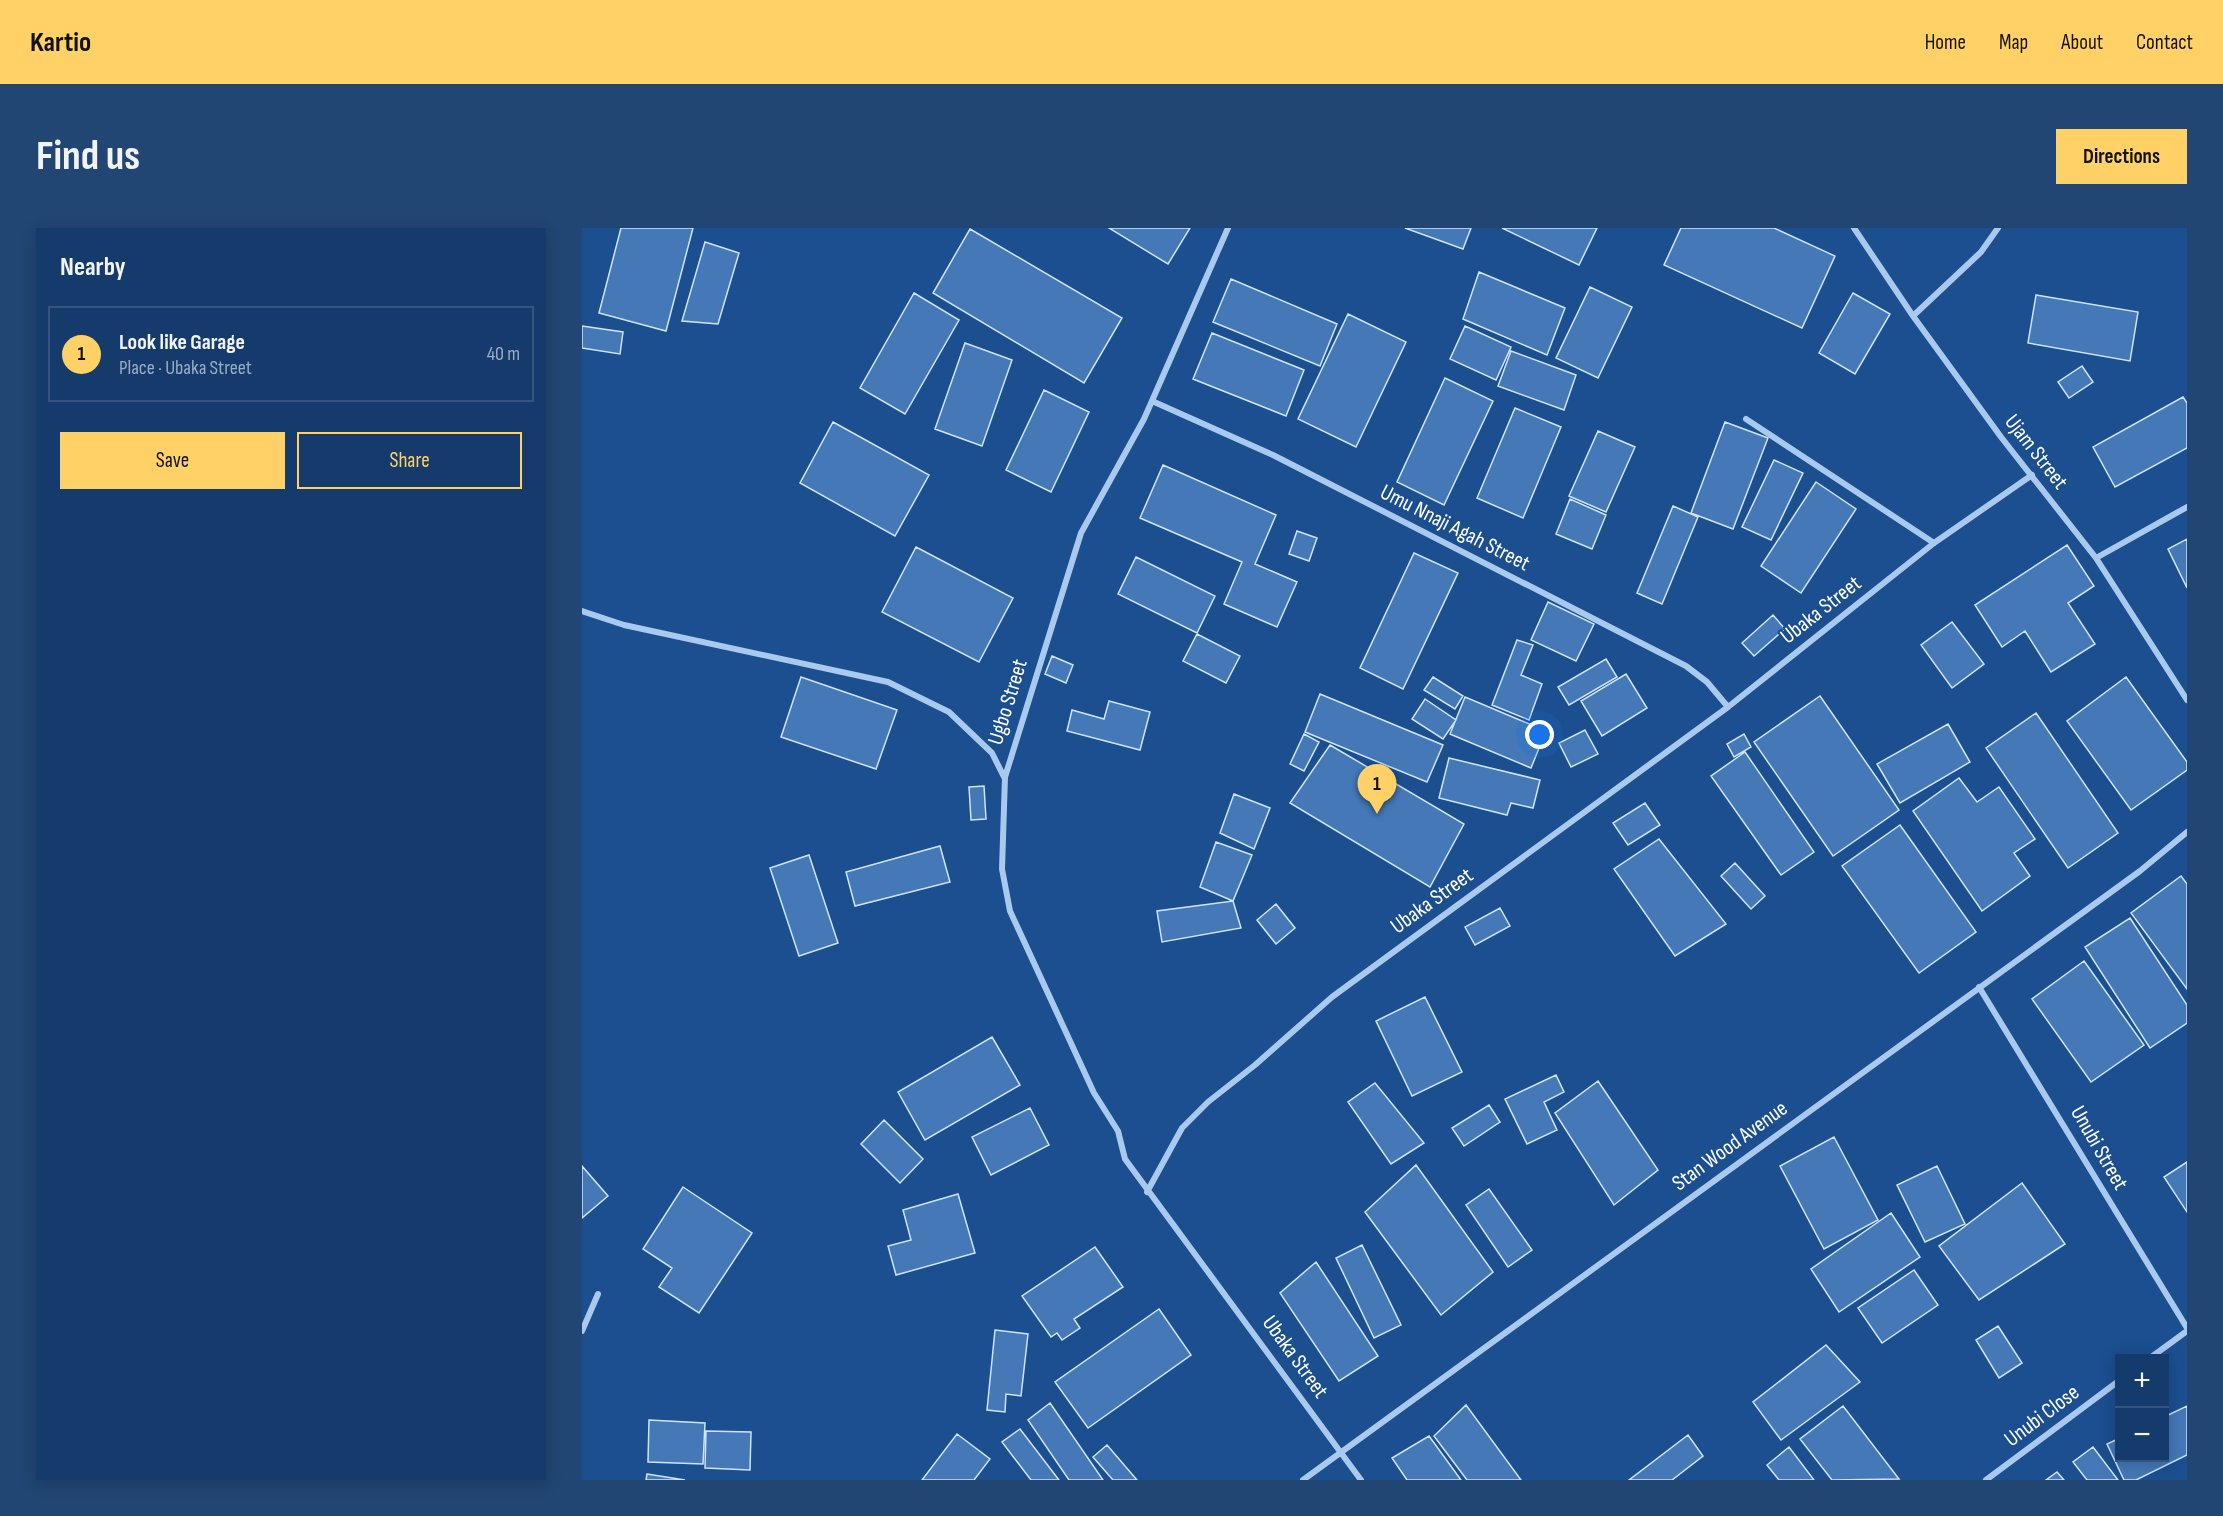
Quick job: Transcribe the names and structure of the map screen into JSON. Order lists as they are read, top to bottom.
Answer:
{
  "streets": {
    "street": [
      "Ujam Street",
      "Umu Nnaji Agah Street",
      "Ubaka Street",
      "Ugbo Street",
      "Stan Wood Avenue",
      "Unubi Street",
      "Unubi Close"
    ]
  },
  "crossings": [
    ["Ujam Street", "Ubaka Street"],
    ["Umu Nnaji Agah Street", "Ubaka Street"],
    ["Umu Nnaji Agah Street", "Ugbo Street"],
    ["Ubaka Street", "Ugbo Street"],
    ["Ubaka Street", "Stan Wood Avenue"],
    ["Stan Wood Avenue", "Unubi Street"]
  ],
  "page": {
    "header": "Kartio",
    "nav": [
      "Home",
      "Map",
      "About",
      "Contact"
    ],
    "buttons": [
      "Directions",
      ["Save", "Share"]
    ],
    "title": "Find us",
    "heading": "Nearby",
    "list": [
      {
        "mark": "1",
        "name": "Look like Garage",
        "note": "Place · Ubaka Street",
        "value": "40 m"
      }
    ],
    "pins": "1",
    "map_buttons": ["+", "−"]
  }
}
